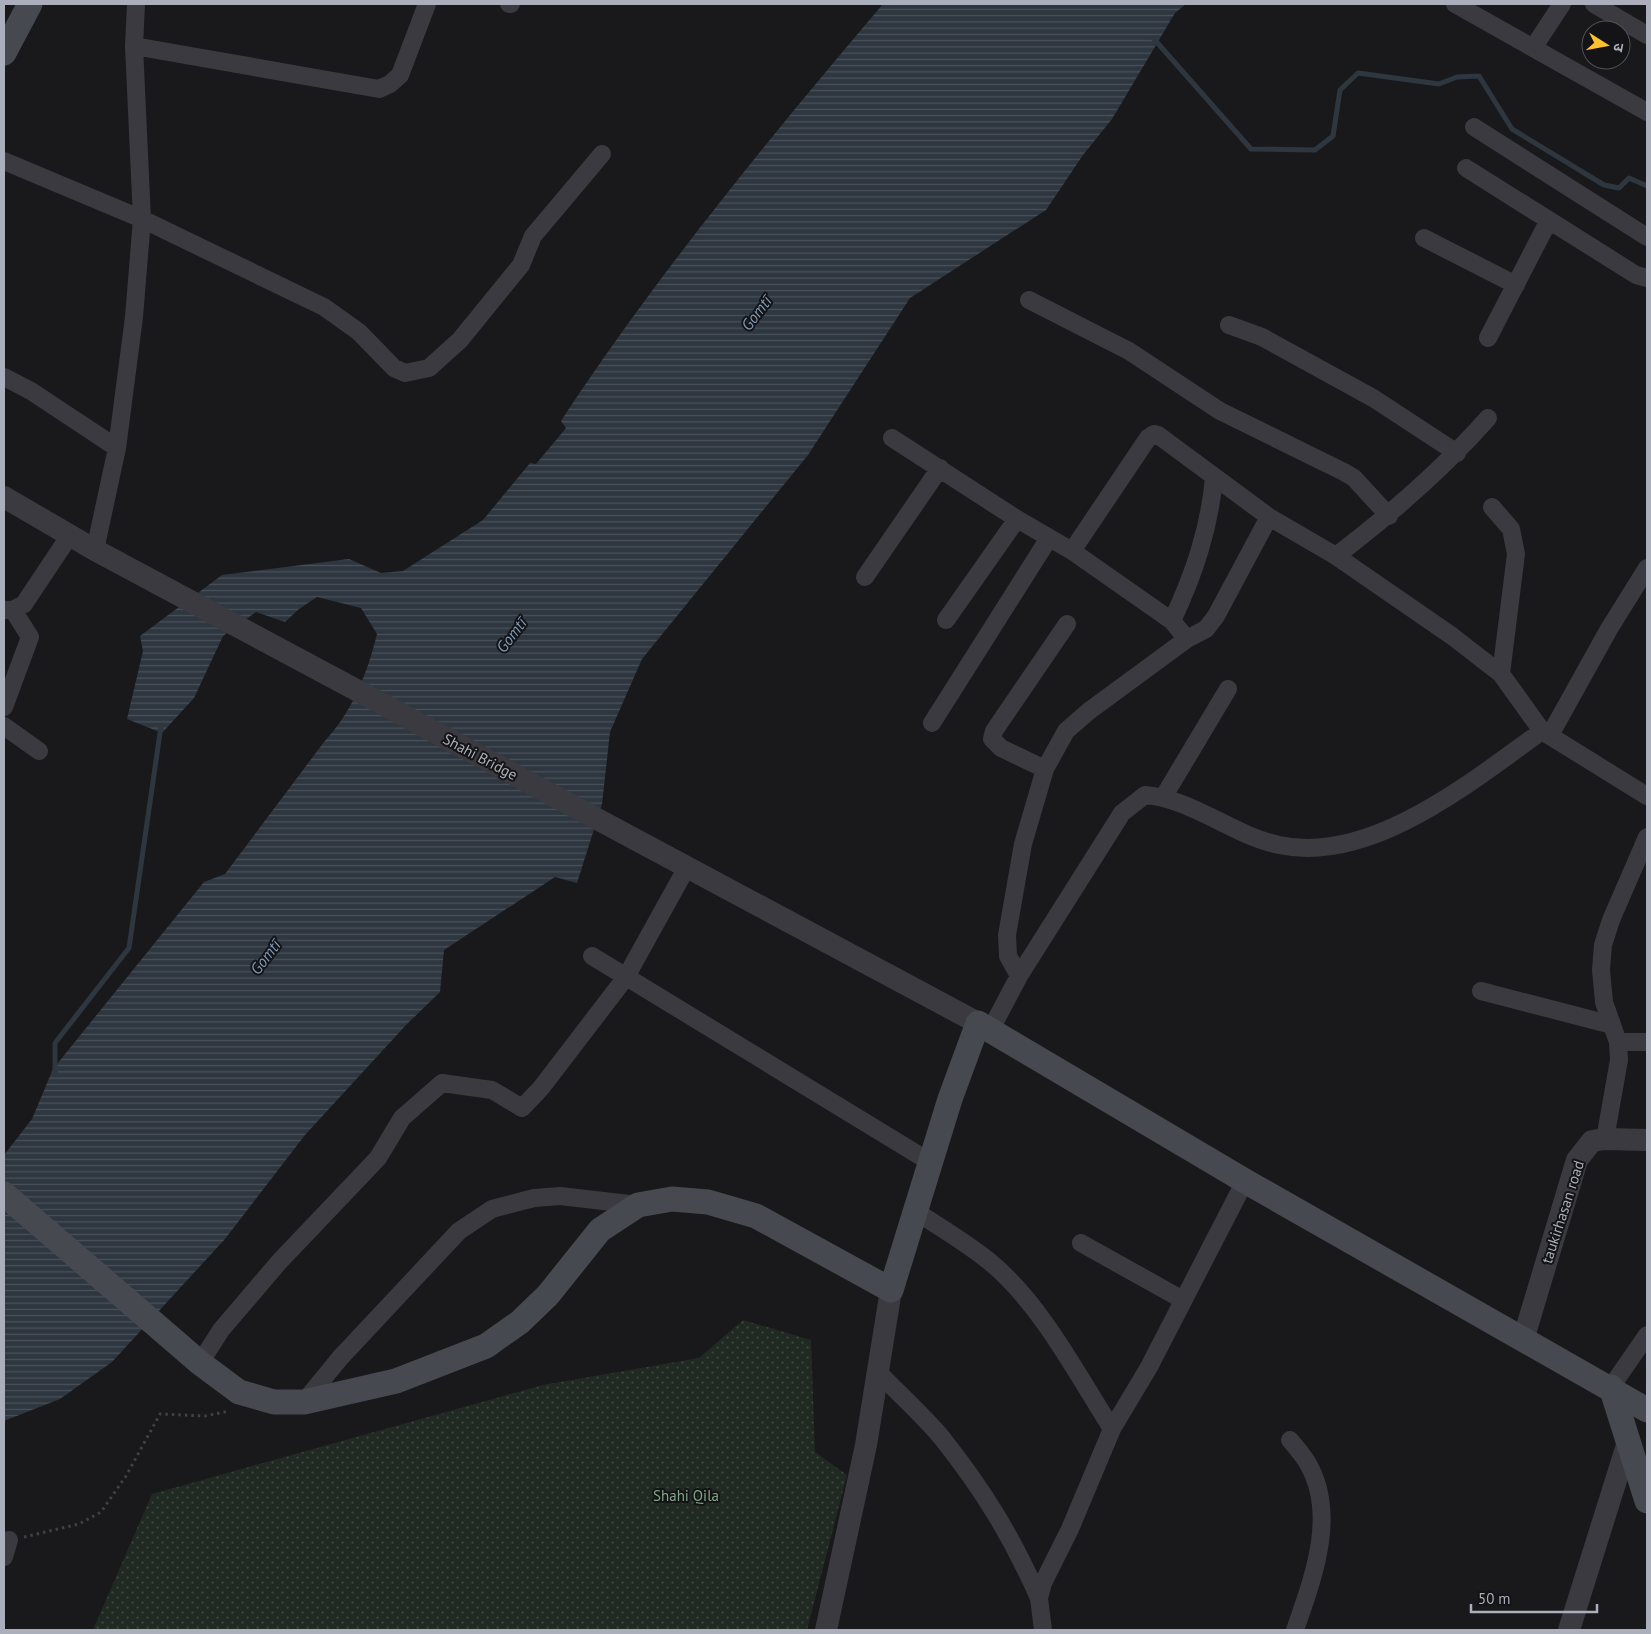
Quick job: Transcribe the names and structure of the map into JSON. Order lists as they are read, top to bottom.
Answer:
{
  "streets": {
    "street": ["Shahi Bridge", "taukirhasan road"]
  },
  "water": ["Gomtī"],
  "parks": ["Shahi Qila"],
  "scale_bar": "50 m",
  "north": "right"
}
